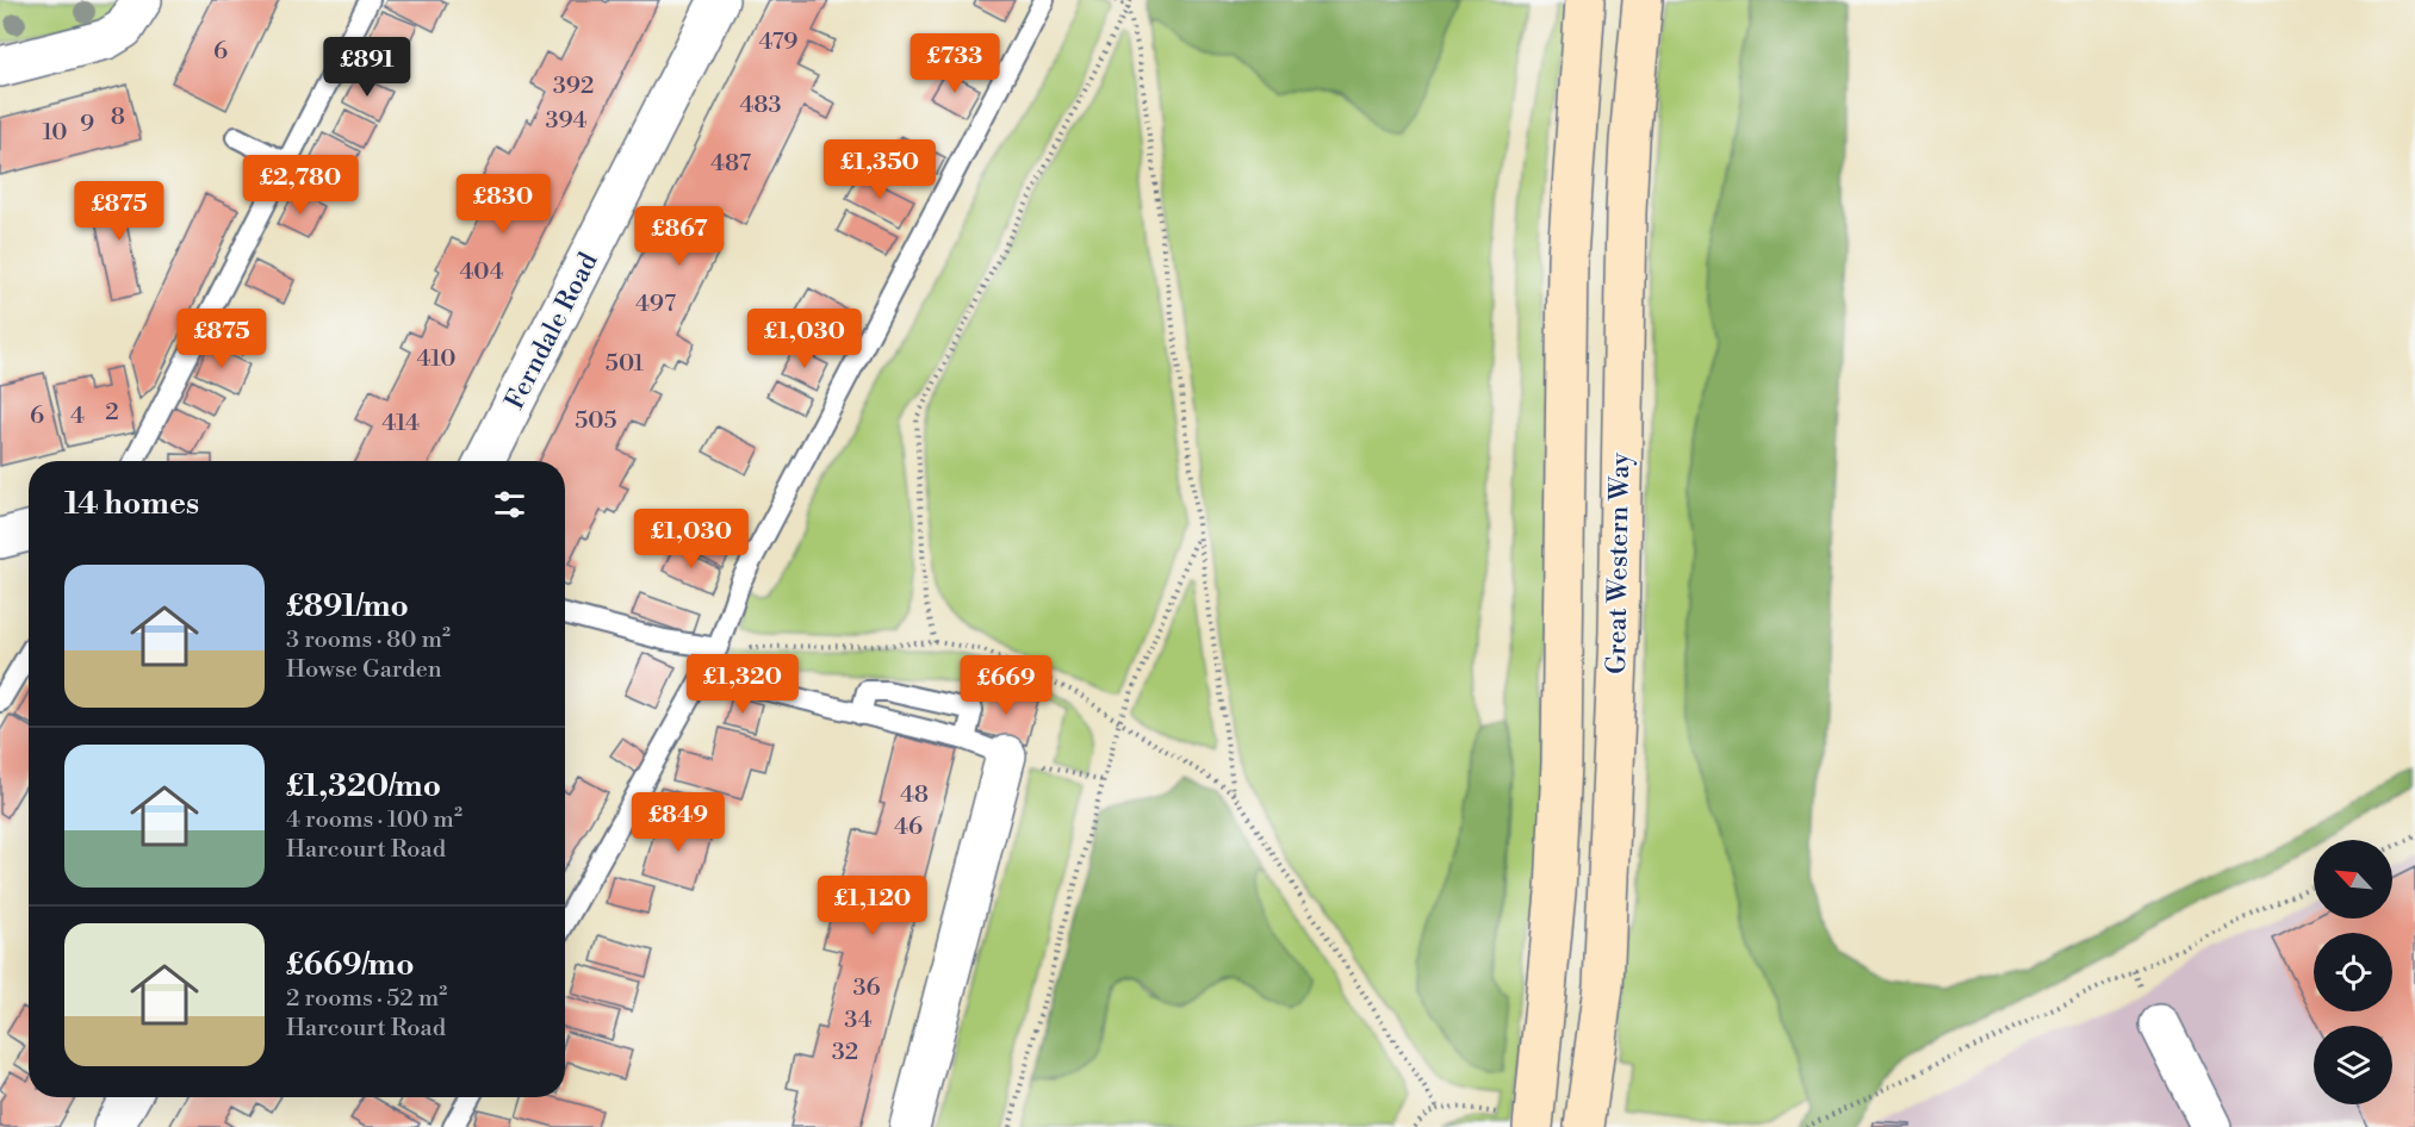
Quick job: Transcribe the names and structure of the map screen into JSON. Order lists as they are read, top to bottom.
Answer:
{
  "streets": {
    "main road": ["Great Western Way"],
    "street": ["Ferndale Road"]
  },
  "house_numbers": [
    "479",
    "6",
    "392",
    "483",
    "8",
    "394",
    "9",
    "10",
    "487",
    "404",
    "497",
    "410",
    "501",
    "2",
    "6",
    "4",
    "505",
    "414",
    "48",
    "46",
    "36",
    "34",
    "32"
  ],
  "north": "top left",
  "page": {
    "price": [
      "£733",
      "£891",
      "£1,350",
      "£2,780",
      "£830",
      "£875",
      "£867",
      "£875",
      "£1,030",
      "£1,030",
      "£1,320",
      "£669",
      "£849",
      "£1,120"
    ],
    "heading": "14 homes",
    "list": [
      {
        "name": "£891/mo",
        "note": "3 rooms · 80 m² · Howse Garden"
      },
      {
        "name": "£1,320/mo",
        "note": "4 rooms · 100 m² · Harcourt Road"
      },
      {
        "name": "£669/mo",
        "note": "2 rooms · 52 m² · Harcourt Road"
      }
    ]
  }
}
